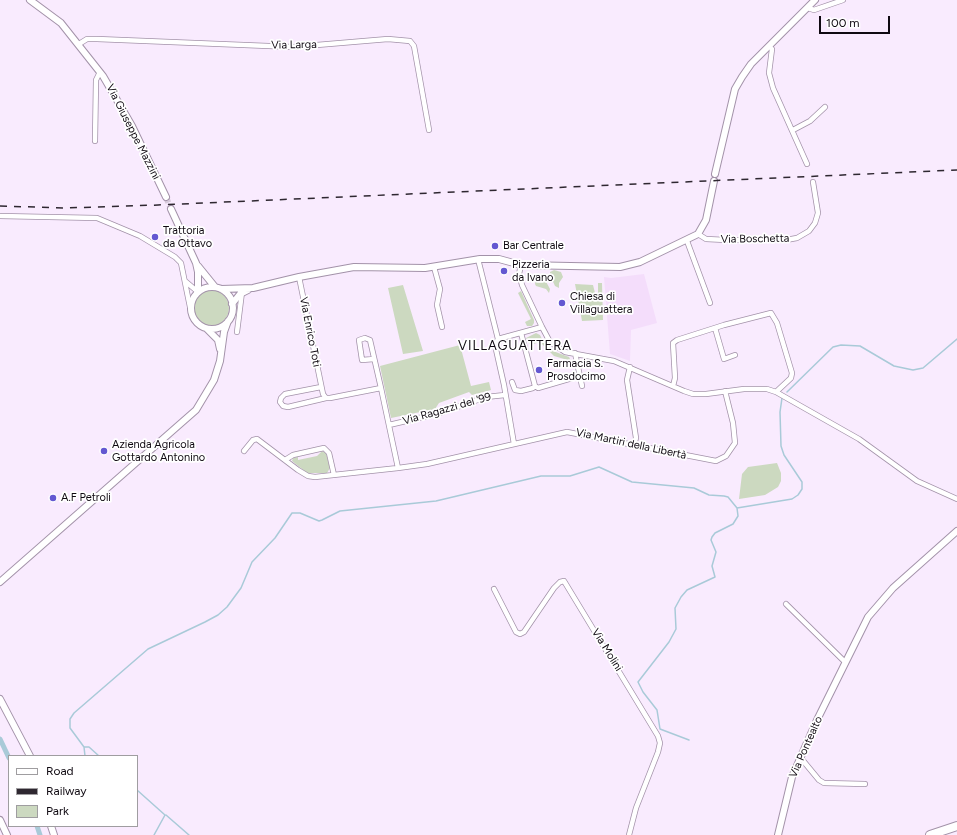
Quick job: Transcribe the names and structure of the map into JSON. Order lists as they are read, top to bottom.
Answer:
{
  "streets": {
    "street": [
      "Via Larga",
      "Via Giuseppe Mazzini",
      "Via Boschetta",
      "Via Enrico Toti",
      "Via Ragazzi del '99",
      "Via Martiri della Libertà",
      "Via Molini",
      "Via Pontealto"
    ]
  },
  "crossings": [
    ["Via Larga", "Via Giuseppe Mazzini"]
  ],
  "districts": ["VILLAGUATTERA"],
  "places": [
    "Trattoria da Ottavo",
    "Bar Centrale",
    "Pizzeria da Ivano",
    "Chiesa di Villaguattera",
    "Farmacia S. Prosdocimo",
    "Azienda Agricola Gottardo Antonino",
    "A.F Petroli"
  ],
  "legend": ["Road", "Railway", "Park"],
  "scale_bar": "100 m"
}
